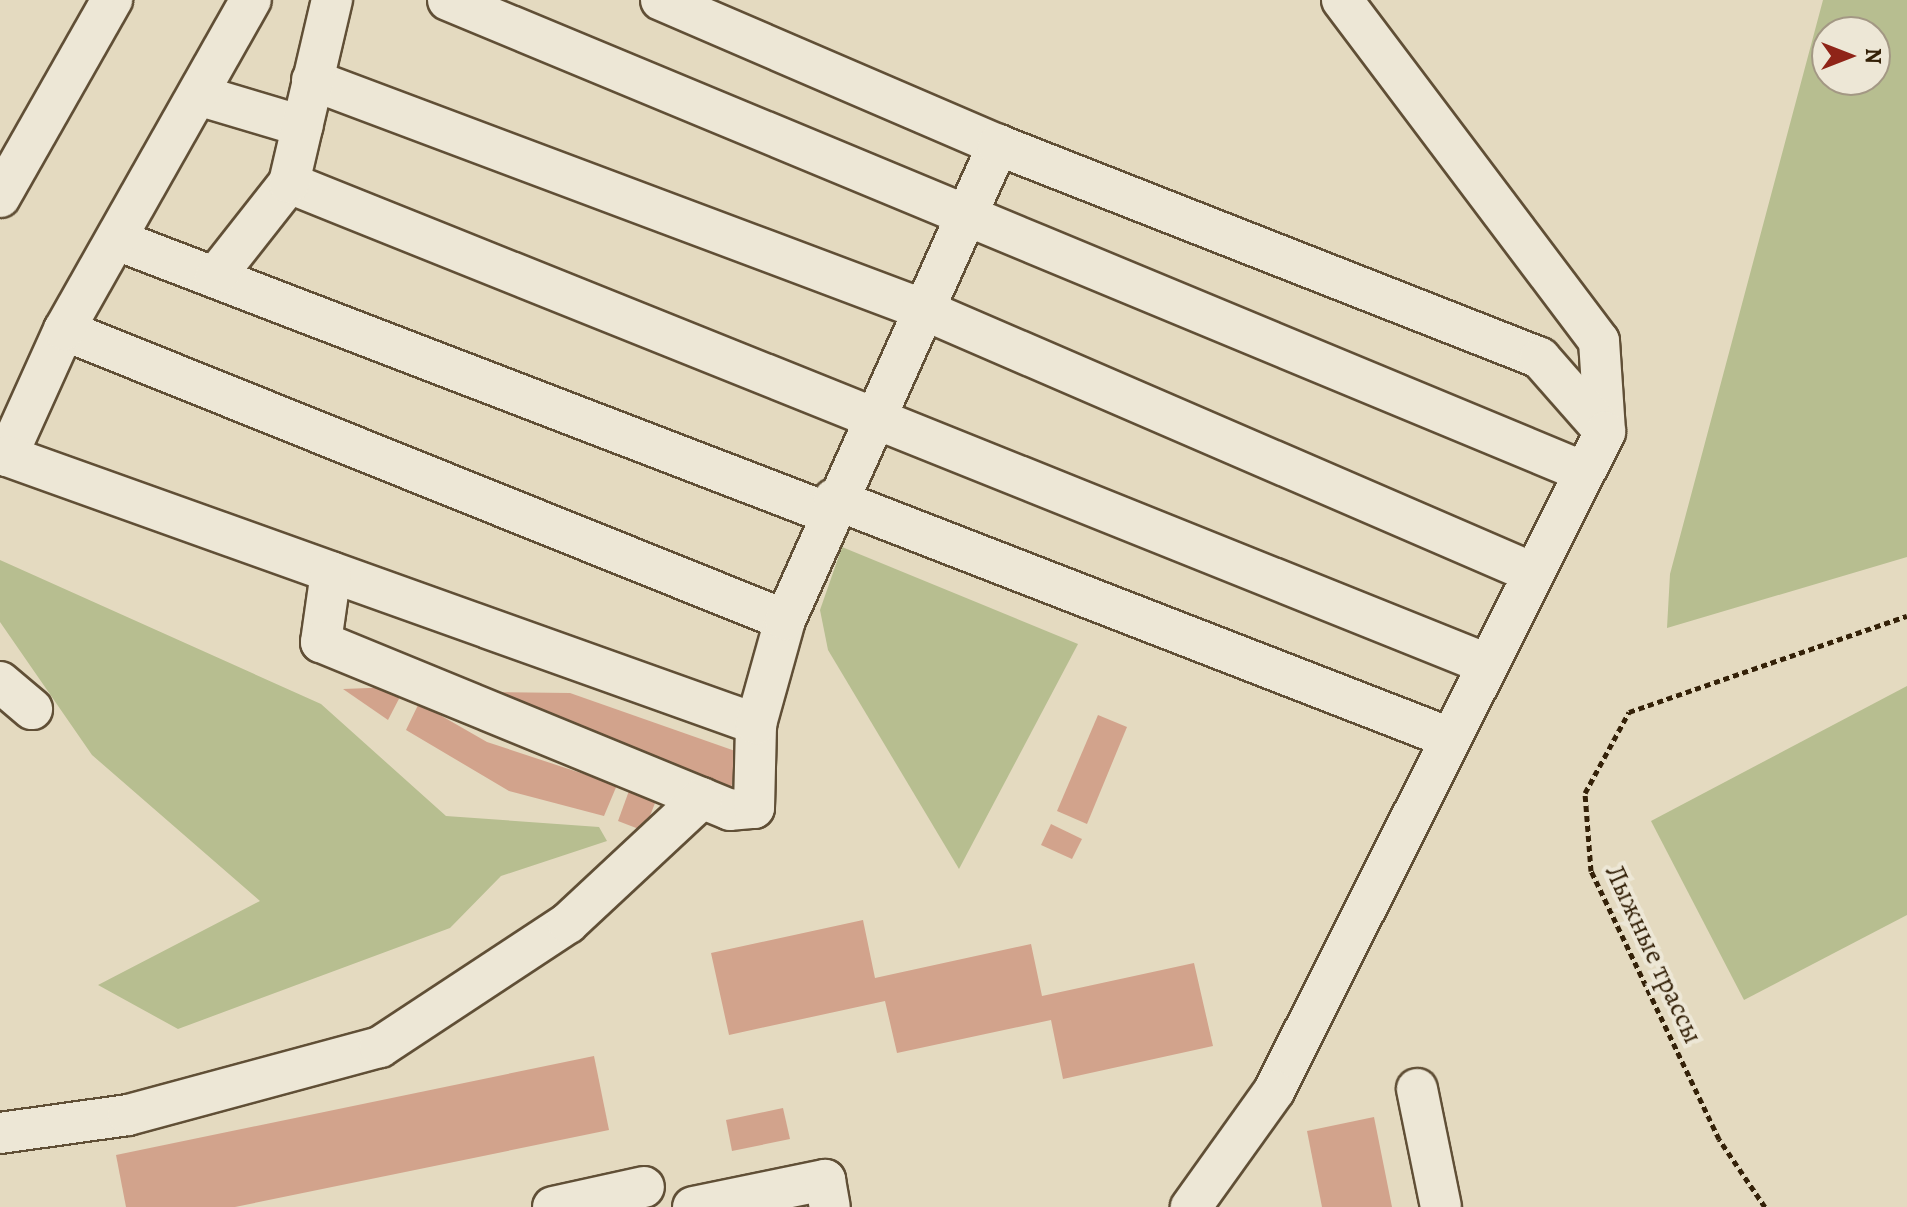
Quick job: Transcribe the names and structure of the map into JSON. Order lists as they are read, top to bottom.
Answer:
{
  "streets": {
    "path": ["Лыжные трассы"]
  },
  "north": "right"
}
